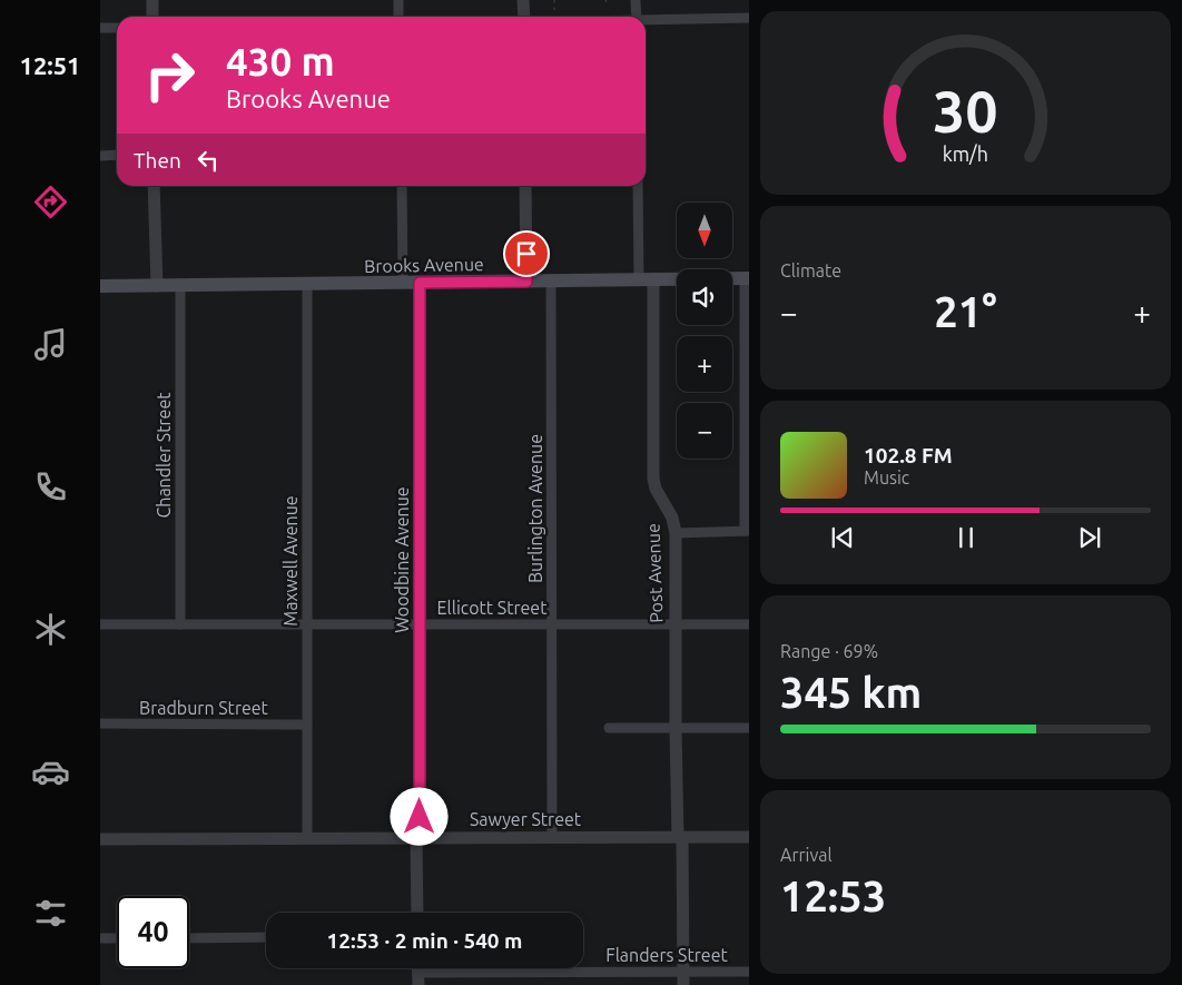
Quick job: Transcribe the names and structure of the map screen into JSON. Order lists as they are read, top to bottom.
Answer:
{
  "streets": {
    "main road": ["Brooks Avenue"],
    "street": [
      "Chandler Street",
      "Burlington Avenue",
      "Woodbine Avenue",
      "Maxwell Avenue",
      "Post Avenue",
      "Ellicott Street",
      "Bradburn Street",
      "Sawyer Street",
      "Flanders Street"
    ]
  },
  "crossings": [
    ["Brooks Avenue", "Chandler Street"],
    ["Brooks Avenue", "Burlington Avenue"],
    ["Brooks Avenue", "Woodbine Avenue"],
    ["Brooks Avenue", "Maxwell Avenue"],
    ["Brooks Avenue", "Post Avenue"],
    ["Chandler Street", "Ellicott Street"],
    ["Burlington Avenue", "Ellicott Street"],
    ["Burlington Avenue", "Sawyer Street"],
    ["Woodbine Avenue", "Ellicott Street"],
    ["Woodbine Avenue", "Sawyer Street"],
    ["Maxwell Avenue", "Ellicott Street"],
    ["Maxwell Avenue", "Bradburn Street"],
    ["Maxwell Avenue", "Sawyer Street"],
    ["Post Avenue", "Ellicott Street"],
    ["Post Avenue", "Sawyer Street"],
    ["Post Avenue", "Flanders Street"]
  ],
  "north": "bottom",
  "page": {
    "tabs": "12:51",
    "turn": ["430 m", "Brooks Avenue"],
    "then": "Then",
    "map_buttons": ["+", "−"],
    "tile": [
      "Climate",
      ["Range · 69%", "345 km"],
      ["Arrival", "12:53"]
    ],
    "heat": ["−", "21°", "+"],
    "song": ["102.8 FM", "Music"],
    "limit": "40",
    "trip": "12:53 · 2 min · 540 m",
    "gauge": ["30", "km/h"]
  }
}
